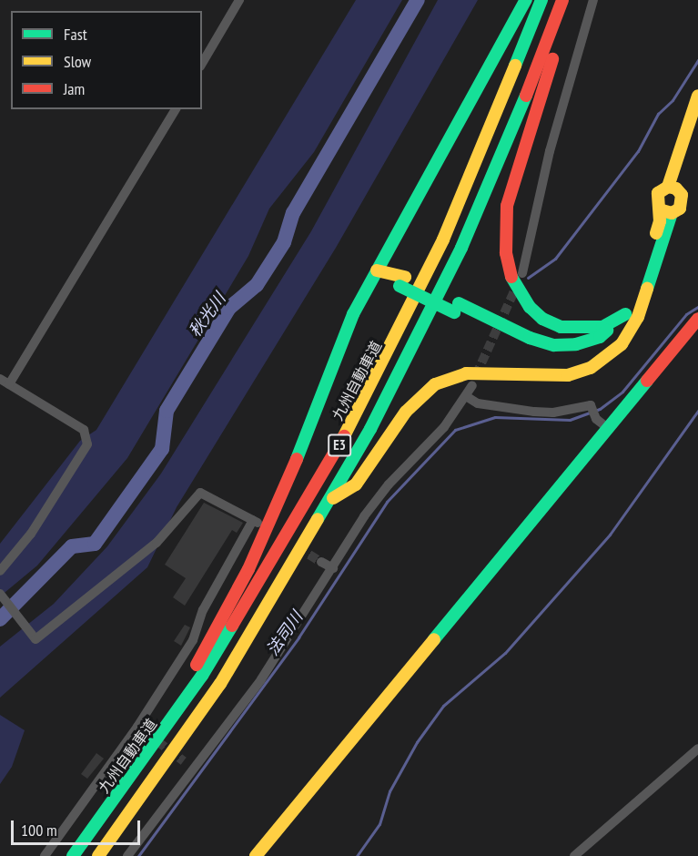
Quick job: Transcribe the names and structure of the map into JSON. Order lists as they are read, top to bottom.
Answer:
{
  "streets": {
    "main road": ["九州自動車道", "E3"]
  },
  "water": ["秋光川", "法司川"],
  "legend": ["Fast", "Slow", "Jam"],
  "scale_bar": "100 m"
}
